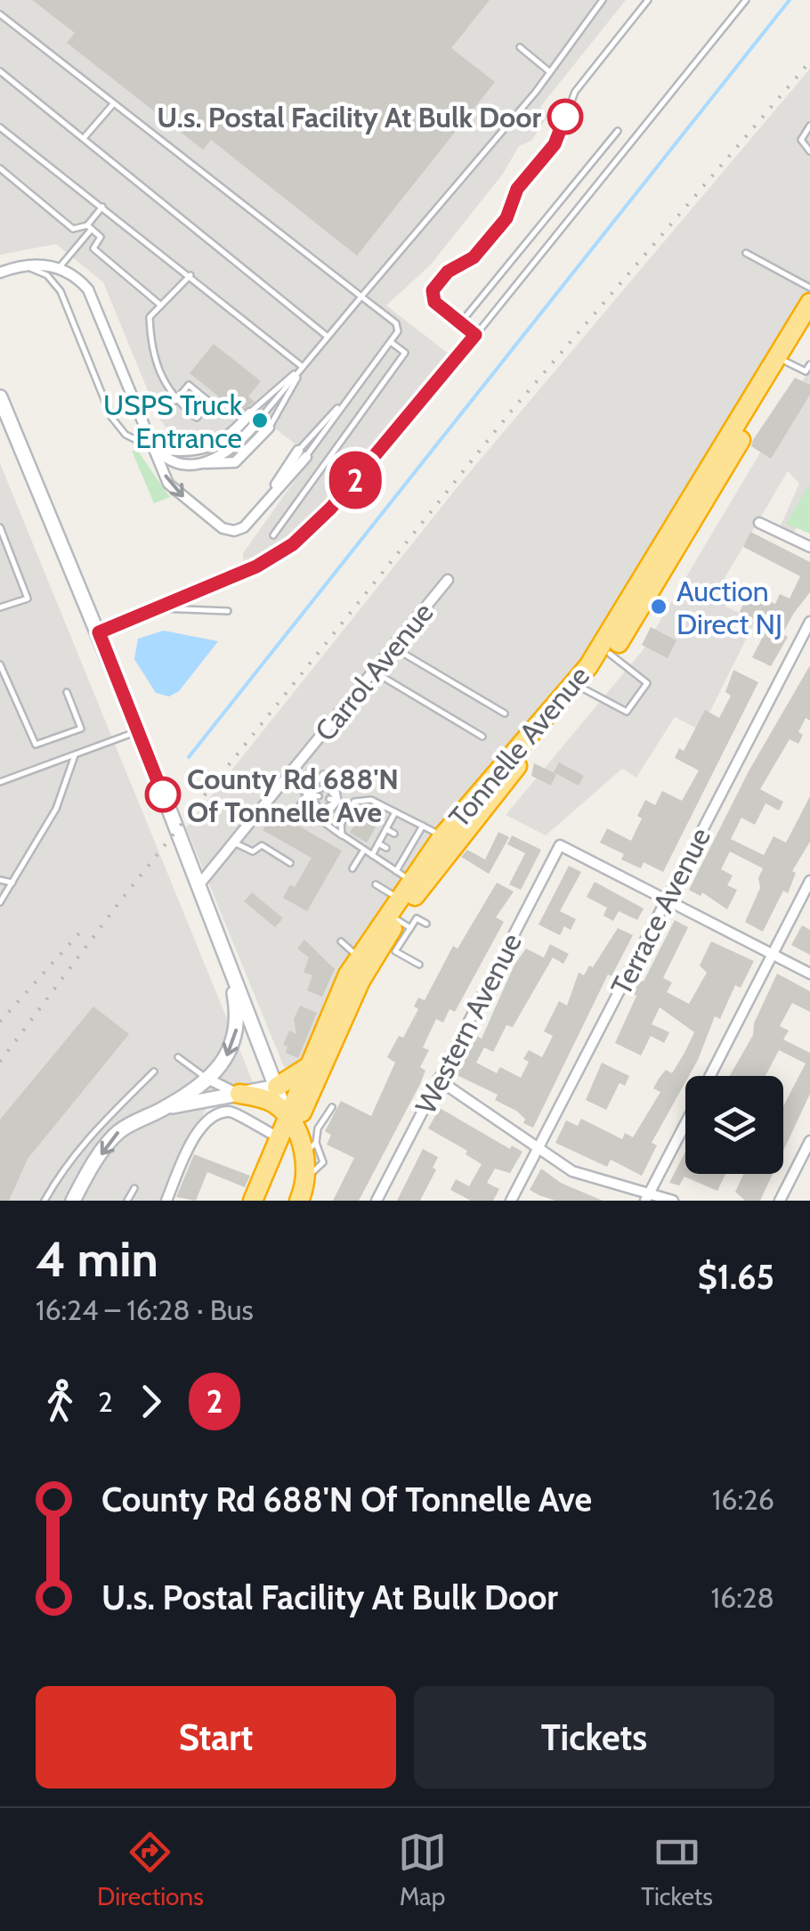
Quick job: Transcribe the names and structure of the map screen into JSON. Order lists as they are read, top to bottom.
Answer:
{
  "streets": {
    "highway": ["Tonnelle Avenue"],
    "street": ["Carrol Avenue", "Terrace Avenue", "Western Avenue"]
  },
  "crossings": [
    ["Terrace Avenue", "Western Avenue"]
  ],
  "places": [
    "U.s. Postal Facility At Bulk Door",
    "USPS Truck Entrance",
    "Auction Direct NJ",
    "County Rd 688'N Of Tonnelle Ave"
  ],
  "lines": ["bus line 2"],
  "page": {
    "on_map": "2",
    "heading": ["4 min", "16:24 – 16:28 · Bus", "$1.65"],
    "legs": ["2", "2"],
    "list": [
      {
        "name": "County Rd 688'N Of Tonnelle Ave",
        "value": "16:26"
      },
      {
        "name": "U.s. Postal Facility At Bulk Door",
        "value": "16:28"
      }
    ],
    "buttons": ["Start", "Tickets"],
    "tabs": ["Directions", "Map", "Tickets"]
  }
}
